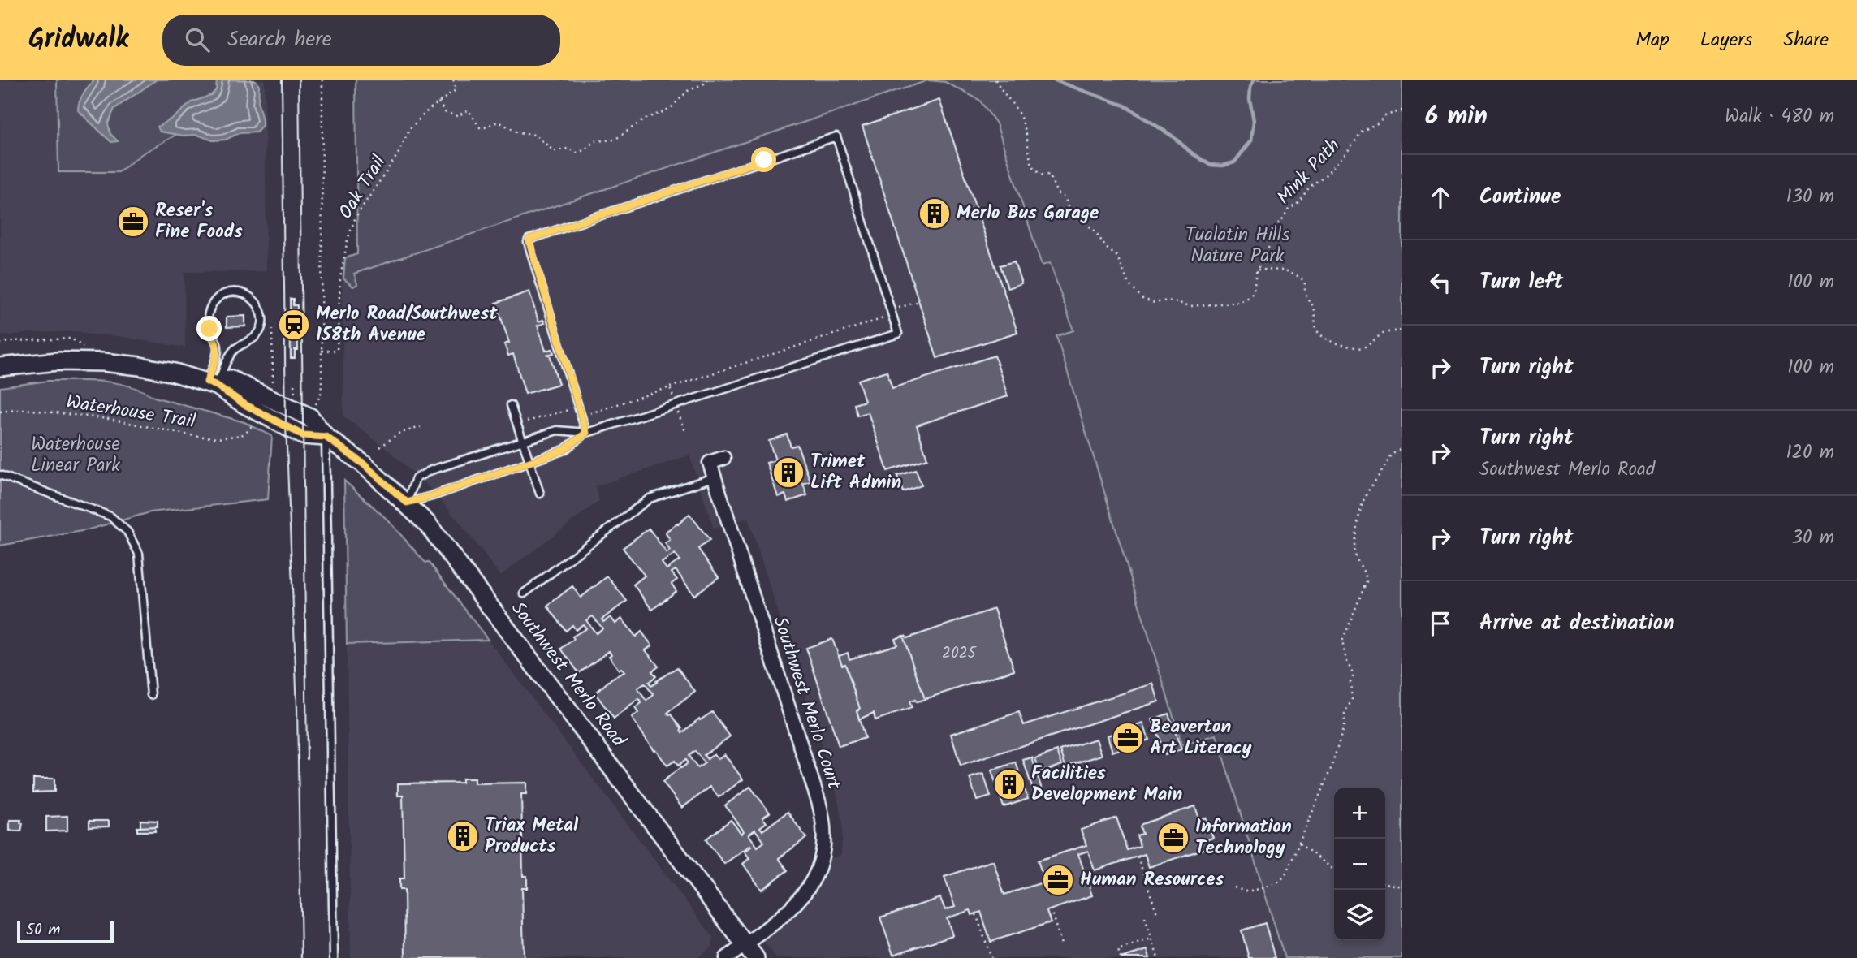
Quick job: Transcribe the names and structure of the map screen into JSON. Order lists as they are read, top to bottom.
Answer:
{
  "streets": {
    "street": ["Southwest Merlo Road", "Southwest Merlo Court"],
    "path": ["Mink Path", "Oak Trail", "Waterhouse Trail"]
  },
  "crossings": [
    ["Southwest Merlo Road", "Southwest Merlo Court"]
  ],
  "parks": ["Tualatin Hills Nature Park", "Waterhouse Linear Park"],
  "places": {
    "building": [
      "Merlo Bus Garage",
      "Trimet Lift Admin",
      "Facilities Development Main",
      "Triax Metal Products"
    ],
    "office": [
      "Reser's Fine Foods",
      "Beaverton Art Literacy",
      "Information Technology",
      "Human Resources"
    ],
    "station": ["Merlo Road/Southwest 158th Avenue"]
  },
  "house_numbers": ["2025"],
  "scale_bar": "50 m",
  "page": {
    "header": "Gridwalk",
    "search": "Search here",
    "nav": ["Map", "Layers", "Share"],
    "heading": ["6 min", "Walk · 480 m"],
    "list": [
      ["Continue", "130 m"],
      ["Turn left", "100 m"],
      ["Turn right", "100 m"],
      ["Turn right", "Southwest Merlo Road", "120 m"],
      ["Turn right", "30 m"],
      "Arrive at destination"
    ],
    "map_buttons": ["+", "−"],
    "scale": "50 m"
  }
}
